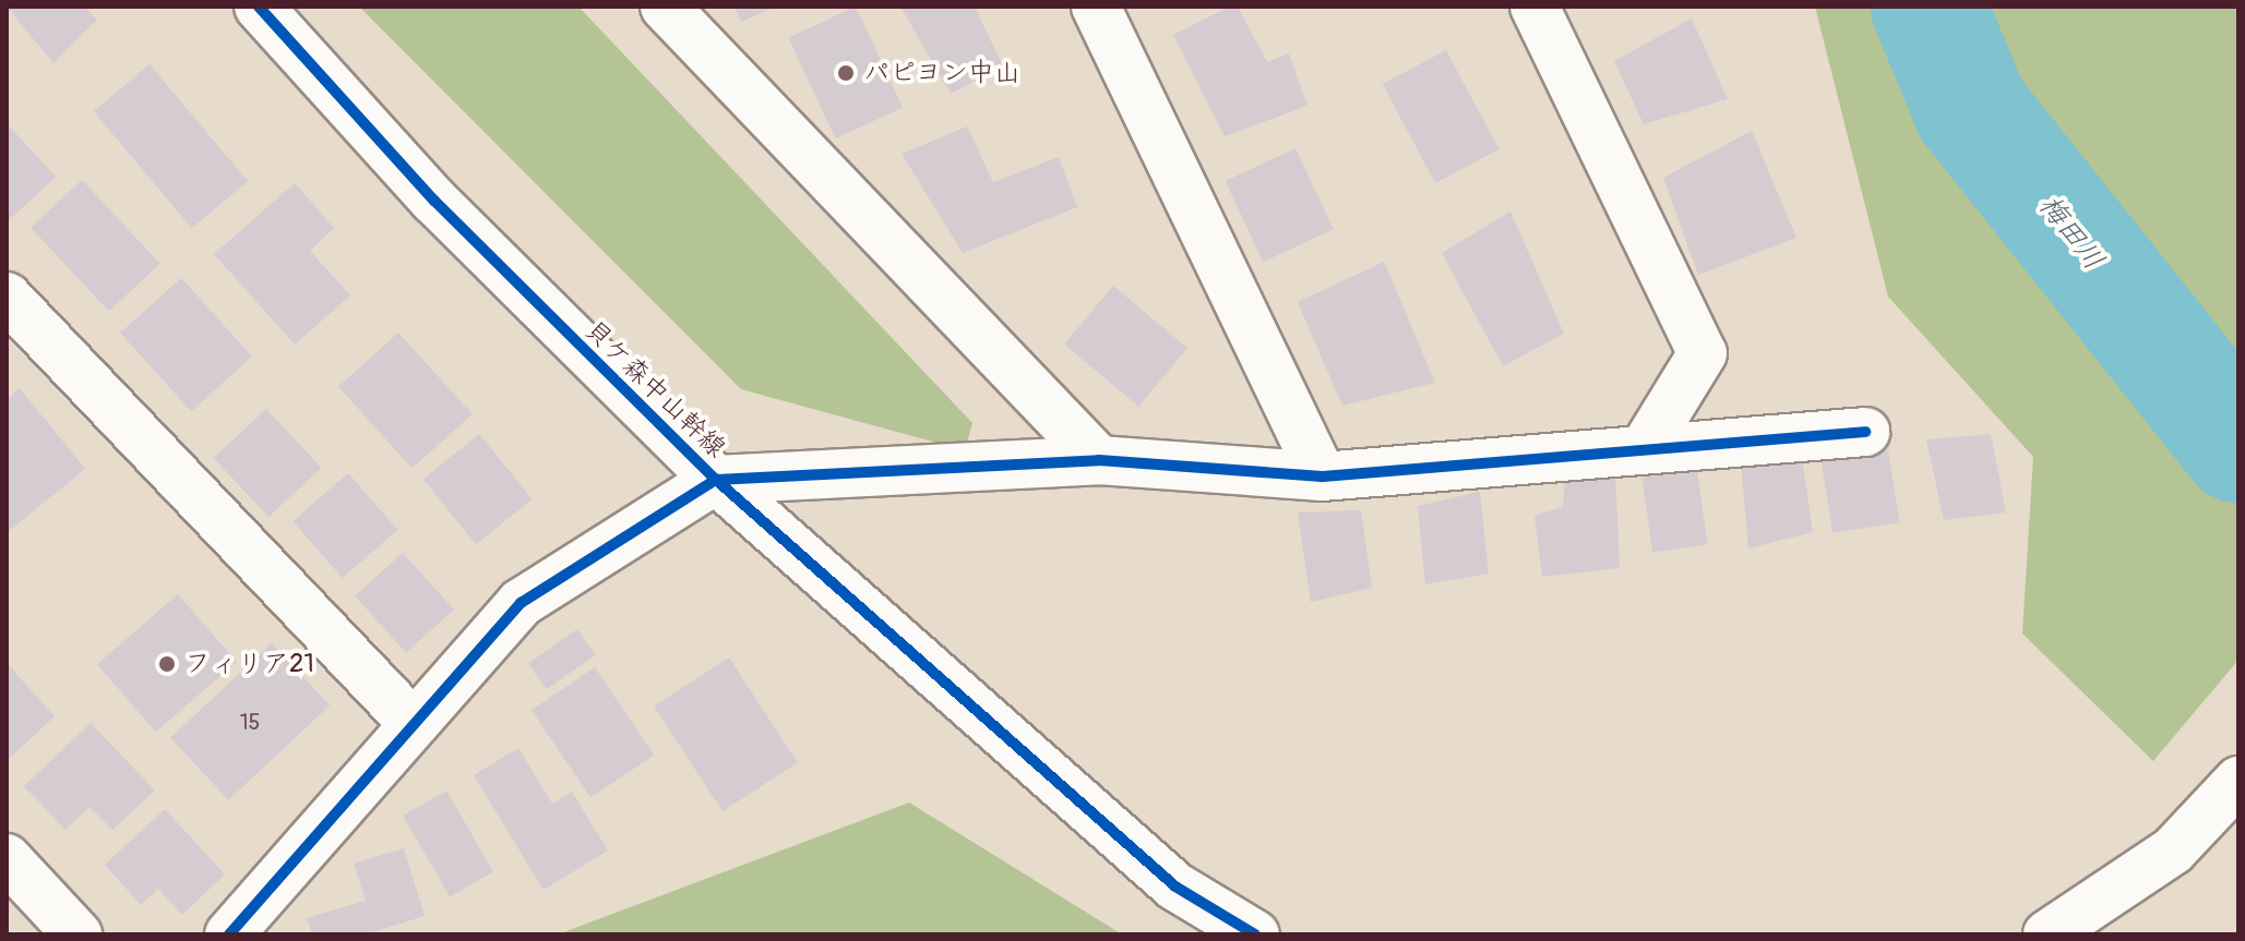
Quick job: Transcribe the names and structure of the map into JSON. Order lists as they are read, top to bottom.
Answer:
{
  "streets": {
    "street": ["貝ケ森中山幹線"]
  },
  "water": ["梅田川"],
  "places": ["パピヨン中山", "フィリア21"],
  "house_numbers": ["15"]
}
